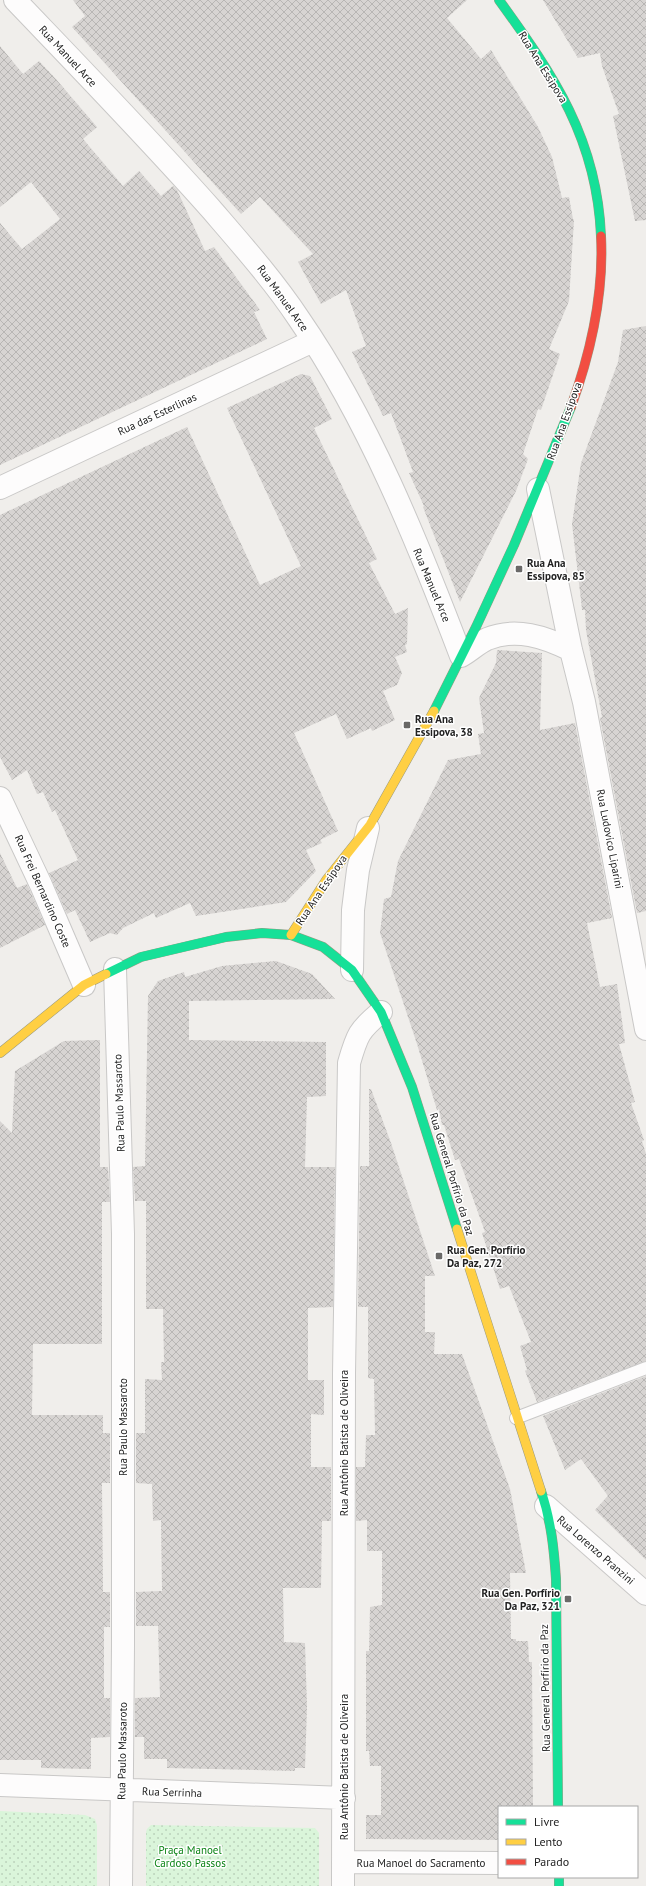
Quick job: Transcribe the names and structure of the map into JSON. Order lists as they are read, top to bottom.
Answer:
{
  "streets": {
    "street": [
      "Rua Manuel Arce",
      "Rua Ana Essipova",
      "Rua das Esterlinas",
      "Rua Ludovico Liparini",
      "Rua Frei Bernardino Coste",
      "Rua Paulo Massaroto",
      "Rua General Porfírio da Paz",
      "Rua Antônio Batista de Oliveira",
      "Rua Lorenzo Pranzini",
      "Rua Serrinha",
      "Rua Manoel do Sacramento"
    ]
  },
  "crossings": [
    ["Rua Manuel Arce", "Rua Ana Essipova"],
    ["Rua Manuel Arce", "Rua das Esterlinas"],
    ["Rua Ana Essipova", "Rua Ludovico Liparini"],
    ["Rua Ana Essipova", "Rua General Porfírio da Paz"],
    ["Rua Frei Bernardino Coste", "Rua General Porfírio da Paz"],
    ["Rua Paulo Massaroto", "Rua General Porfírio da Paz"],
    ["Rua Paulo Massaroto", "Rua Serrinha"],
    ["Rua General Porfírio da Paz", "Rua Antônio Batista de Oliveira"],
    ["Rua General Porfírio da Paz", "Rua Lorenzo Pranzini"],
    ["Rua Antônio Batista de Oliveira", "Rua Serrinha"],
    ["Rua Antônio Batista de Oliveira", "Rua Manoel do Sacramento"]
  ],
  "parks": ["Praça Manoel Cardoso Passos"],
  "places": {
    "transit": [
      "Rua Ana Essipova, 85",
      "Rua Ana Essipova, 38",
      "Rua Gen. Porfírio Da Paz, 272",
      "Rua Gen. Porfírio Da Paz, 321"
    ]
  },
  "legend": ["Livre", "Lento", "Parado"]
}
